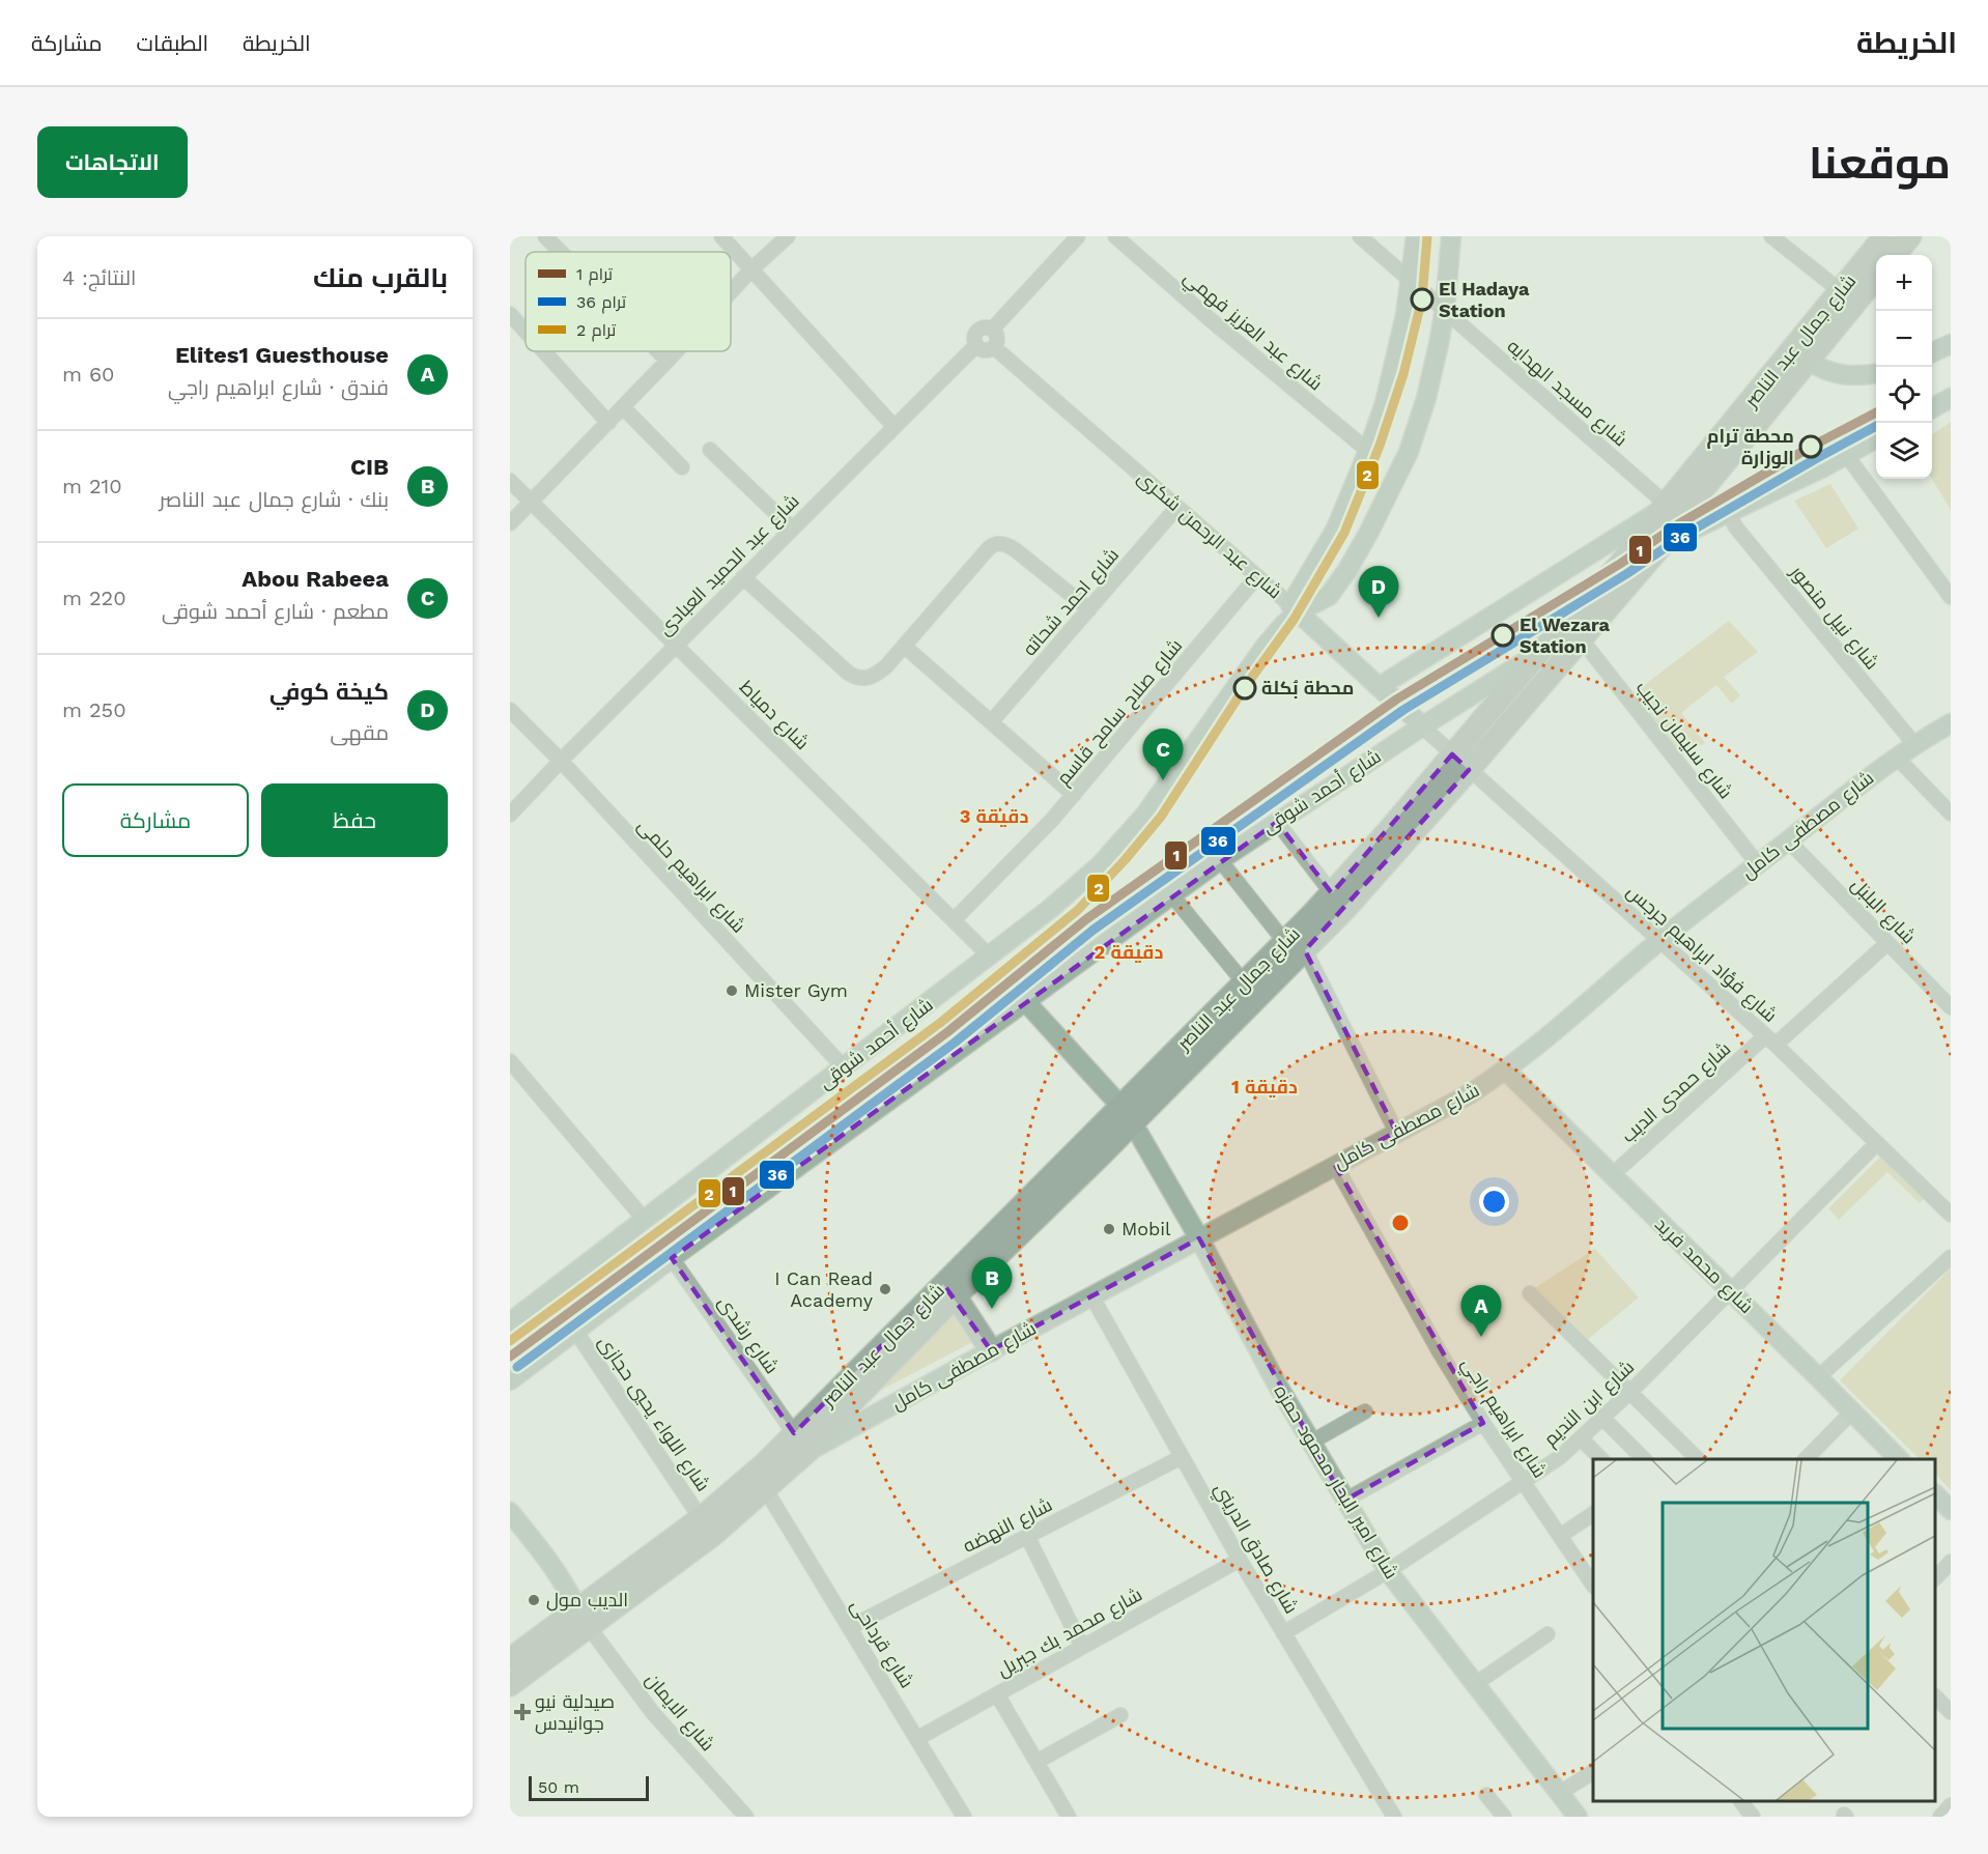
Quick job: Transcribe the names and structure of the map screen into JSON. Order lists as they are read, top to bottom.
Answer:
{
  "streets": {
    "main road": ["شارع جمال عبد الناصر"],
    "street": [
      "شارع عبد العزيز فهمي",
      "شارع مسجد الهدايه",
      "شارع عبد الرحمن شكرى",
      "شارع عبد الحميد العبادى",
      "شارع احمد شحاته",
      "شارع نبيل منصور",
      "شارع صلاح سامح قاسم",
      "شارع دمياط",
      "شارع سليمان نجيب",
      "شارع أحمد شوقى",
      "شارع مصطفى كامل",
      "شارع ابراهيم حلمى",
      "شارع البلبل",
      "شارع فؤاد ابراهيم جرجس",
      "شارع حمدى الديب",
      "شارع محمد فريد",
      "شارع رشدى",
      "شارع ابن النديم",
      "شارع اللواء يحيي حجازى",
      "شارع ابراهيم راجي",
      "شارع امير البحار محمود حمزه",
      "شارع النهضه",
      "شارع صادق الدريني",
      "شارع محمد بك جبريل",
      "شارع قرداحى",
      "شارع الايمان"
    ]
  },
  "crossings": [
    ["شارع جمال عبد الناصر", "شارع مسجد الهدايه"],
    ["شارع جمال عبد الناصر", "شارع سليمان نجيب"],
    ["شارع جمال عبد الناصر", "شارع أحمد شوقى"],
    ["شارع جمال عبد الناصر", "شارع مصطفى كامل"],
    ["شارع جمال عبد الناصر", "شارع فؤاد ابراهيم جرجس"],
    ["شارع جمال عبد الناصر", "شارع رشدى"],
    ["شارع جمال عبد الناصر", "شارع اللواء يحيي حجازى"],
    ["شارع جمال عبد الناصر", "شارع امير البحار محمود حمزه"],
    ["شارع جمال عبد الناصر", "شارع قرداحى"],
    ["شارع جمال عبد الناصر", "شارع الايمان"],
    ["شارع عبد الرحمن شكرى", "شارع عبد الحميد العبادى"],
    ["شارع عبد الرحمن شكرى", "شارع احمد شحاته"],
    ["شارع عبد الرحمن شكرى", "شارع صلاح سامح قاسم"],
    ["شارع عبد الرحمن شكرى", "شارع أحمد شوقى"],
    ["شارع عبد الرحمن شكرى", "شارع فؤاد ابراهيم جرجس"],
    ["شارع عبد الحميد العبادى", "شارع دمياط"],
    ["شارع عبد الحميد العبادى", "شارع ابراهيم حلمى"],
    ["شارع نبيل منصور", "شارع مصطفى كامل"],
    ["شارع صلاح سامح قاسم", "شارع دمياط"],
    ["شارع دمياط", "شارع أحمد شوقى"],
    ["شارع سليمان نجيب", "شارع مصطفى كامل"],
    ["شارع أحمد شوقى", "شارع ابراهيم حلمى"],
    ["شارع أحمد شوقى", "شارع فؤاد ابراهيم جرجس"],
    ["شارع أحمد شوقى", "شارع رشدى"],
    ["شارع أحمد شوقى", "شارع اللواء يحيي حجازى"],
    ["شارع أحمد شوقى", "شارع امير البحار محمود حمزه"],
    ["شارع مصطفى كامل", "شارع البلبل"],
    ["شارع مصطفى كامل", "شارع فؤاد ابراهيم جرجس"],
    ["شارع مصطفى كامل", "شارع محمد فريد"],
    ["شارع مصطفى كامل", "شارع ابراهيم راجي"],
    ["شارع مصطفى كامل", "شارع امير البحار محمود حمزه"],
    ["شارع مصطفى كامل", "شارع صادق الدريني"],
    ["شارع البلبل", "شارع حمدى الديب"],
    ["شارع فؤاد ابراهيم جرجس", "شارع حمدى الديب"],
    ["شارع فؤاد ابراهيم جرجس", "شارع ابن النديم"],
    ["شارع حمدى الديب", "شارع محمد فريد"],
    ["شارع محمد فريد", "شارع ابن النديم"],
    ["شارع ابن النديم", "شارع ابراهيم راجي"],
    ["شارع ابن النديم", "شارع امير البحار محمود حمزه"],
    ["شارع ابن النديم", "شارع صادق الدريني"],
    ["شارع النهضه", "شارع صادق الدريني"],
    ["شارع النهضه", "شارع قرداحى"],
    ["شارع صادق الدريني", "شارع محمد بك جبريل"],
    ["شارع محمد بك جبريل", "شارع قرداحى"]
  ],
  "places": {
    "other": [
      "El Hadaya Station",
      "محطة ترام الوزارة",
      "El Wezara Station",
      "محطة بُكلة",
      "Mister Gym",
      "Mobil",
      "I Can Read Academy",
      "الديب مول"
    ],
    "health": ["صيدلية نيو جوانيدس"]
  },
  "lines": ["tram line 2", "tram line 1", "tram line 36"],
  "legend": ["ترام 1", "ترام 36", "ترام 2"],
  "scale_bar": "50 m",
  "page": {
    "header": "الخريطة",
    "nav": ["الخريطة", "الطبقات", "مشاركة"],
    "title": "موقعنا",
    "buttons": [
      "الاتجاهات",
      ["حفظ", "مشاركة"]
    ],
    "heading": ["بالقرب منك", "النتائج: 4"],
    "map_buttons": ["+", "−"],
    "list": [
      {
        "mark": "A",
        "name": "Elites1 Guesthouse",
        "note": "فندق · شارع ابراهيم راجي",
        "value": "60 m"
      },
      {
        "mark": "B",
        "name": "CIB",
        "note": "بنك · شارع جمال عبد الناصر",
        "value": "210 m"
      },
      {
        "mark": "C",
        "name": "Abou Rabeea",
        "note": "مطعم · شارع أحمد شوقى",
        "value": "220 m"
      },
      {
        "mark": "D",
        "name": "كيخة كوفي",
        "note": "مقهى",
        "value": "250 m"
      }
    ],
    "pins": [
      "D",
      "C",
      "B",
      "A"
    ],
    "scale": "50 m"
  },
  "rings": ["3 دقيقة", "2 دقيقة", "1 دقيقة"]
}
